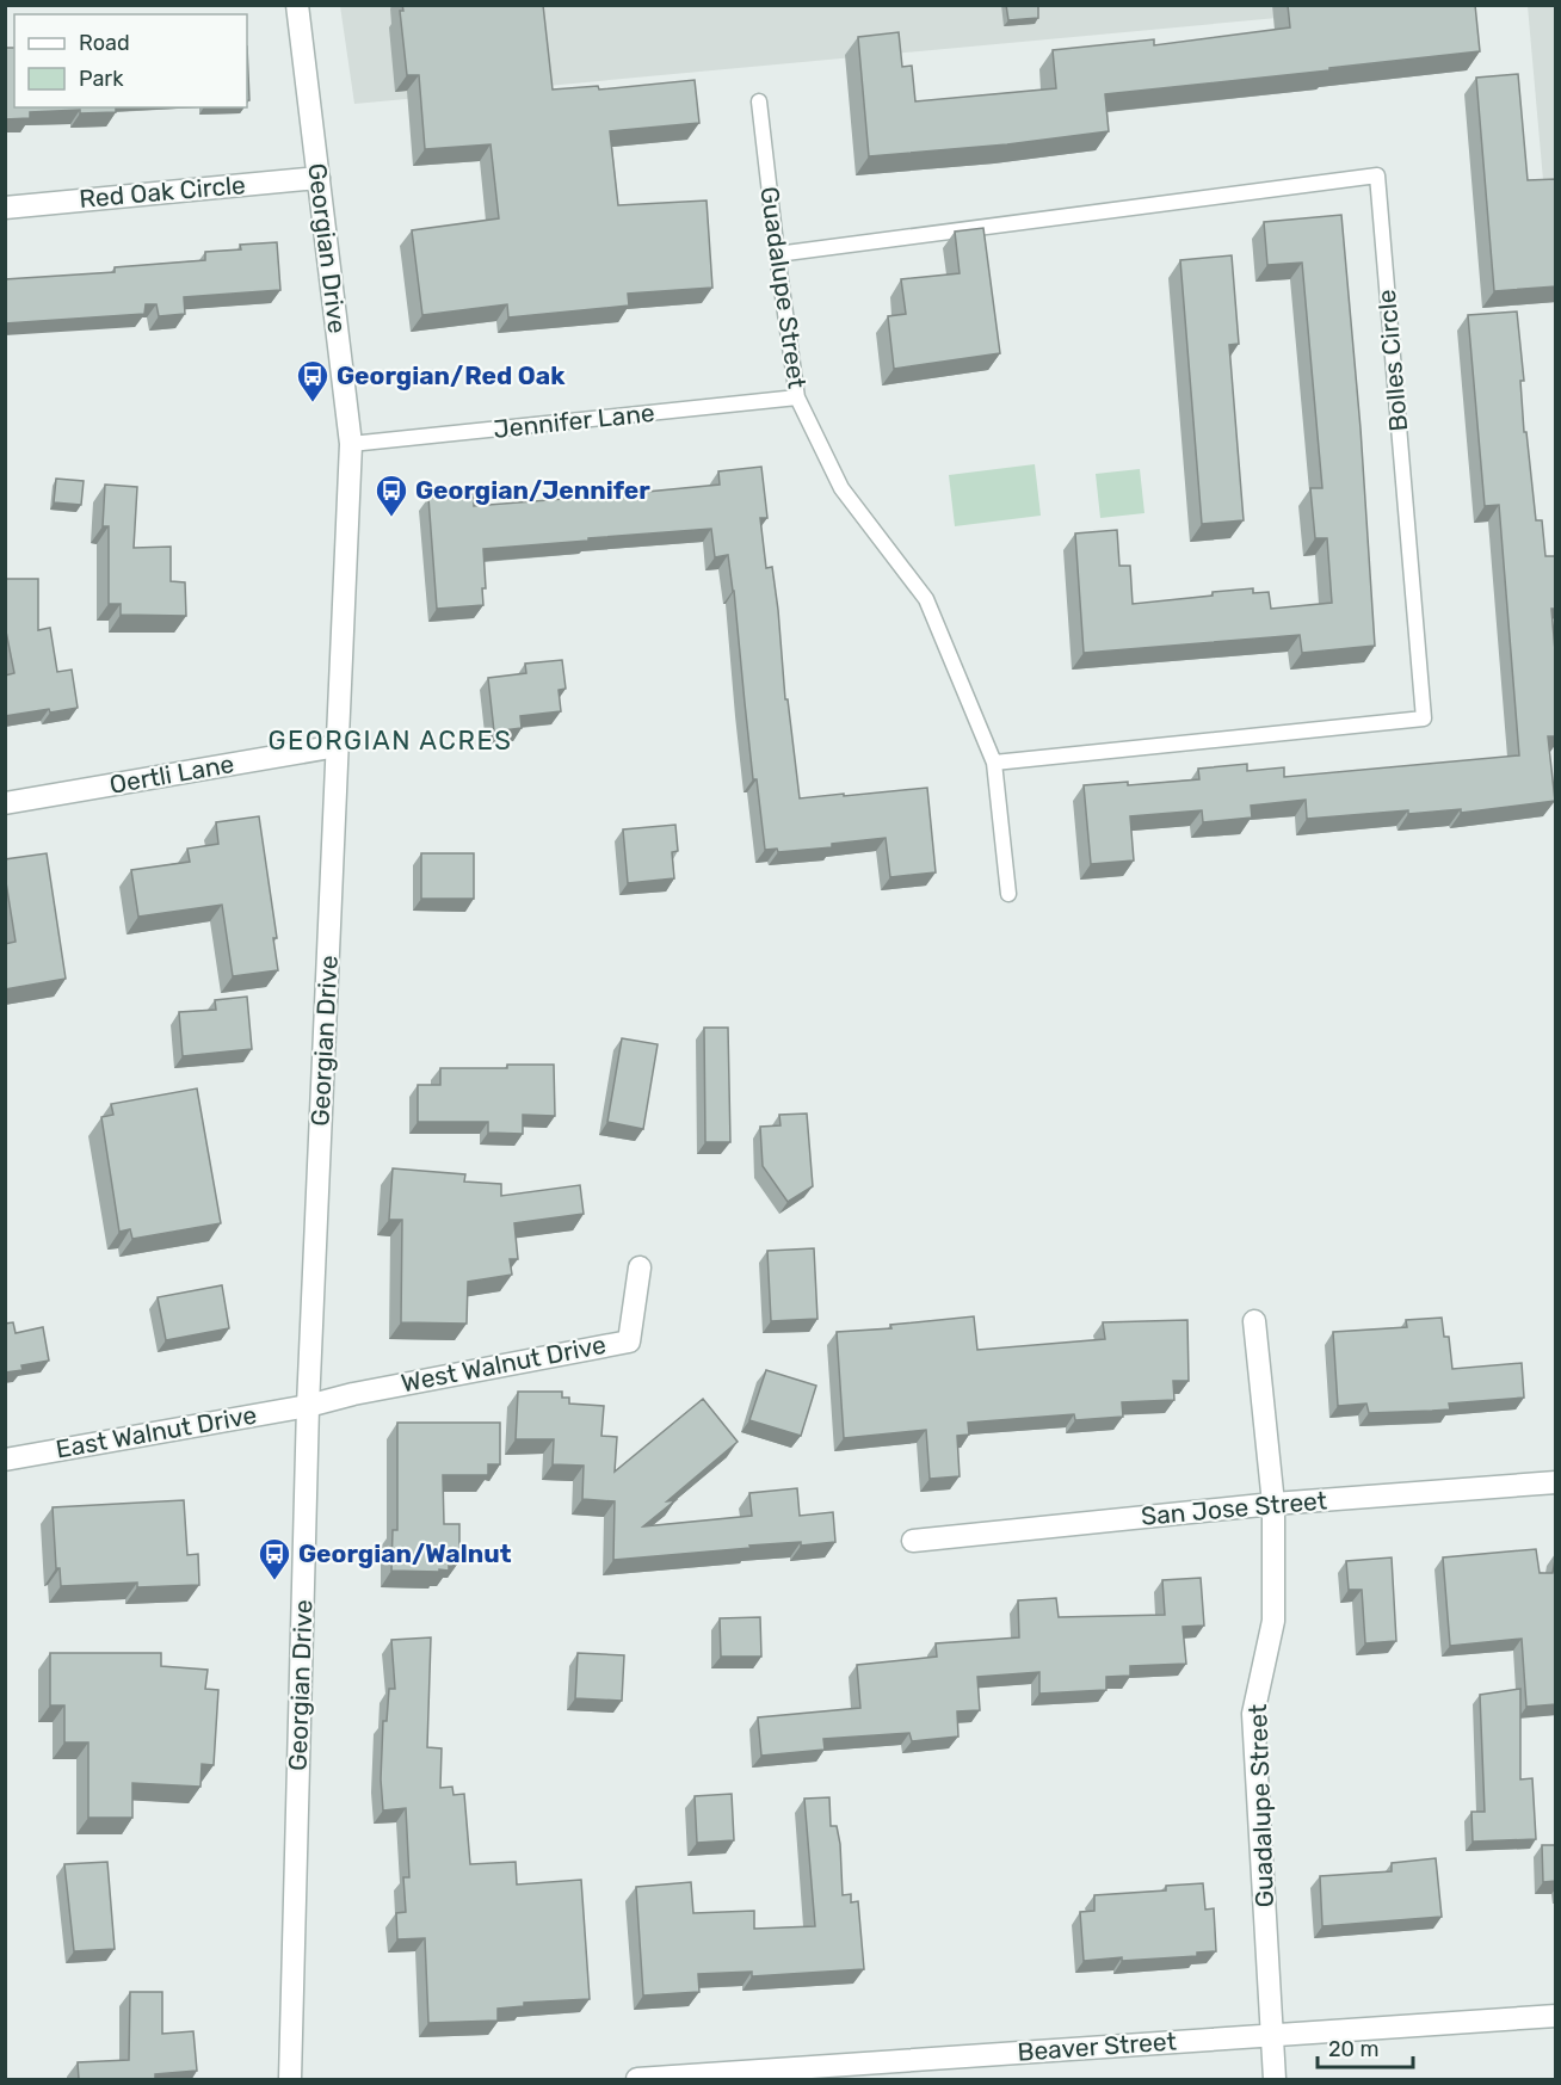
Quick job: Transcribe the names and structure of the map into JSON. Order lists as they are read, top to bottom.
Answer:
{
  "streets": {
    "street": [
      "Red Oak Circle",
      "Georgian Drive",
      "Guadalupe Street",
      "Oertli Lane",
      "West Walnut Drive",
      "East Walnut Drive",
      "San Jose Street",
      "Beaver Street"
    ],
    "lane": ["Bolles Circle", "Jennifer Lane"]
  },
  "crossings": [
    ["Red Oak Circle", "Georgian Drive"],
    ["Georgian Drive", "Jennifer Lane"],
    ["Georgian Drive", "Oertli Lane"],
    ["Georgian Drive", "West Walnut Drive"],
    ["Georgian Drive", "East Walnut Drive"],
    ["Guadalupe Street", "Bolles Circle"],
    ["Guadalupe Street", "Jennifer Lane"],
    ["Guadalupe Street", "San Jose Street"],
    ["Guadalupe Street", "Beaver Street"],
    ["West Walnut Drive", "East Walnut Drive"]
  ],
  "districts": ["GEORGIAN ACRES"],
  "places": {
    "bus stop": ["Georgian/Red Oak", "Georgian/Jennifer", "Georgian/Walnut"]
  },
  "legend": ["Road", "Park"],
  "scale_bar": "20 m"
}
